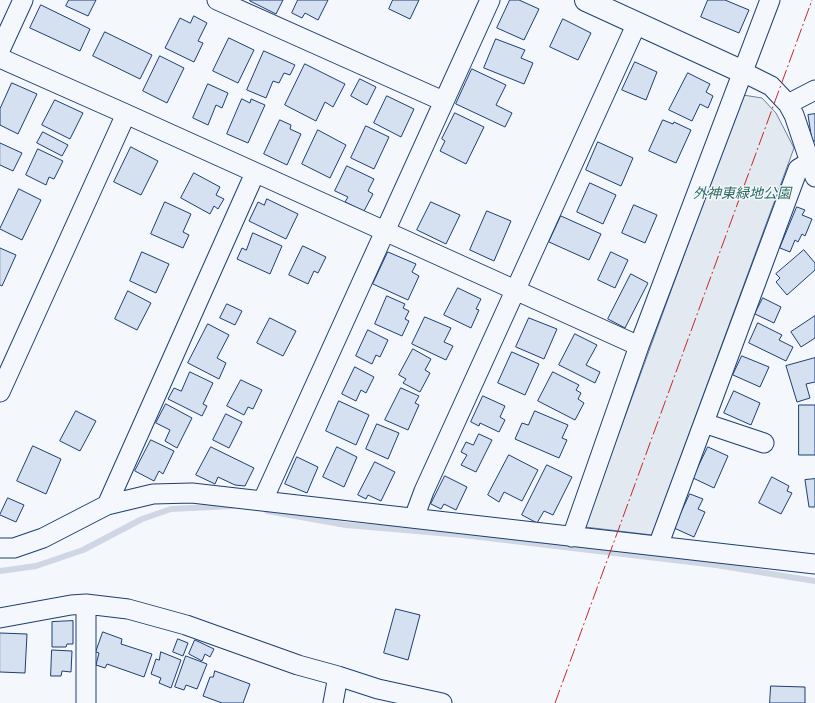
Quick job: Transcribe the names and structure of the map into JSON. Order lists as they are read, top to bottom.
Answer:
{
  "parks": ["外神東緑地公園"]
}
